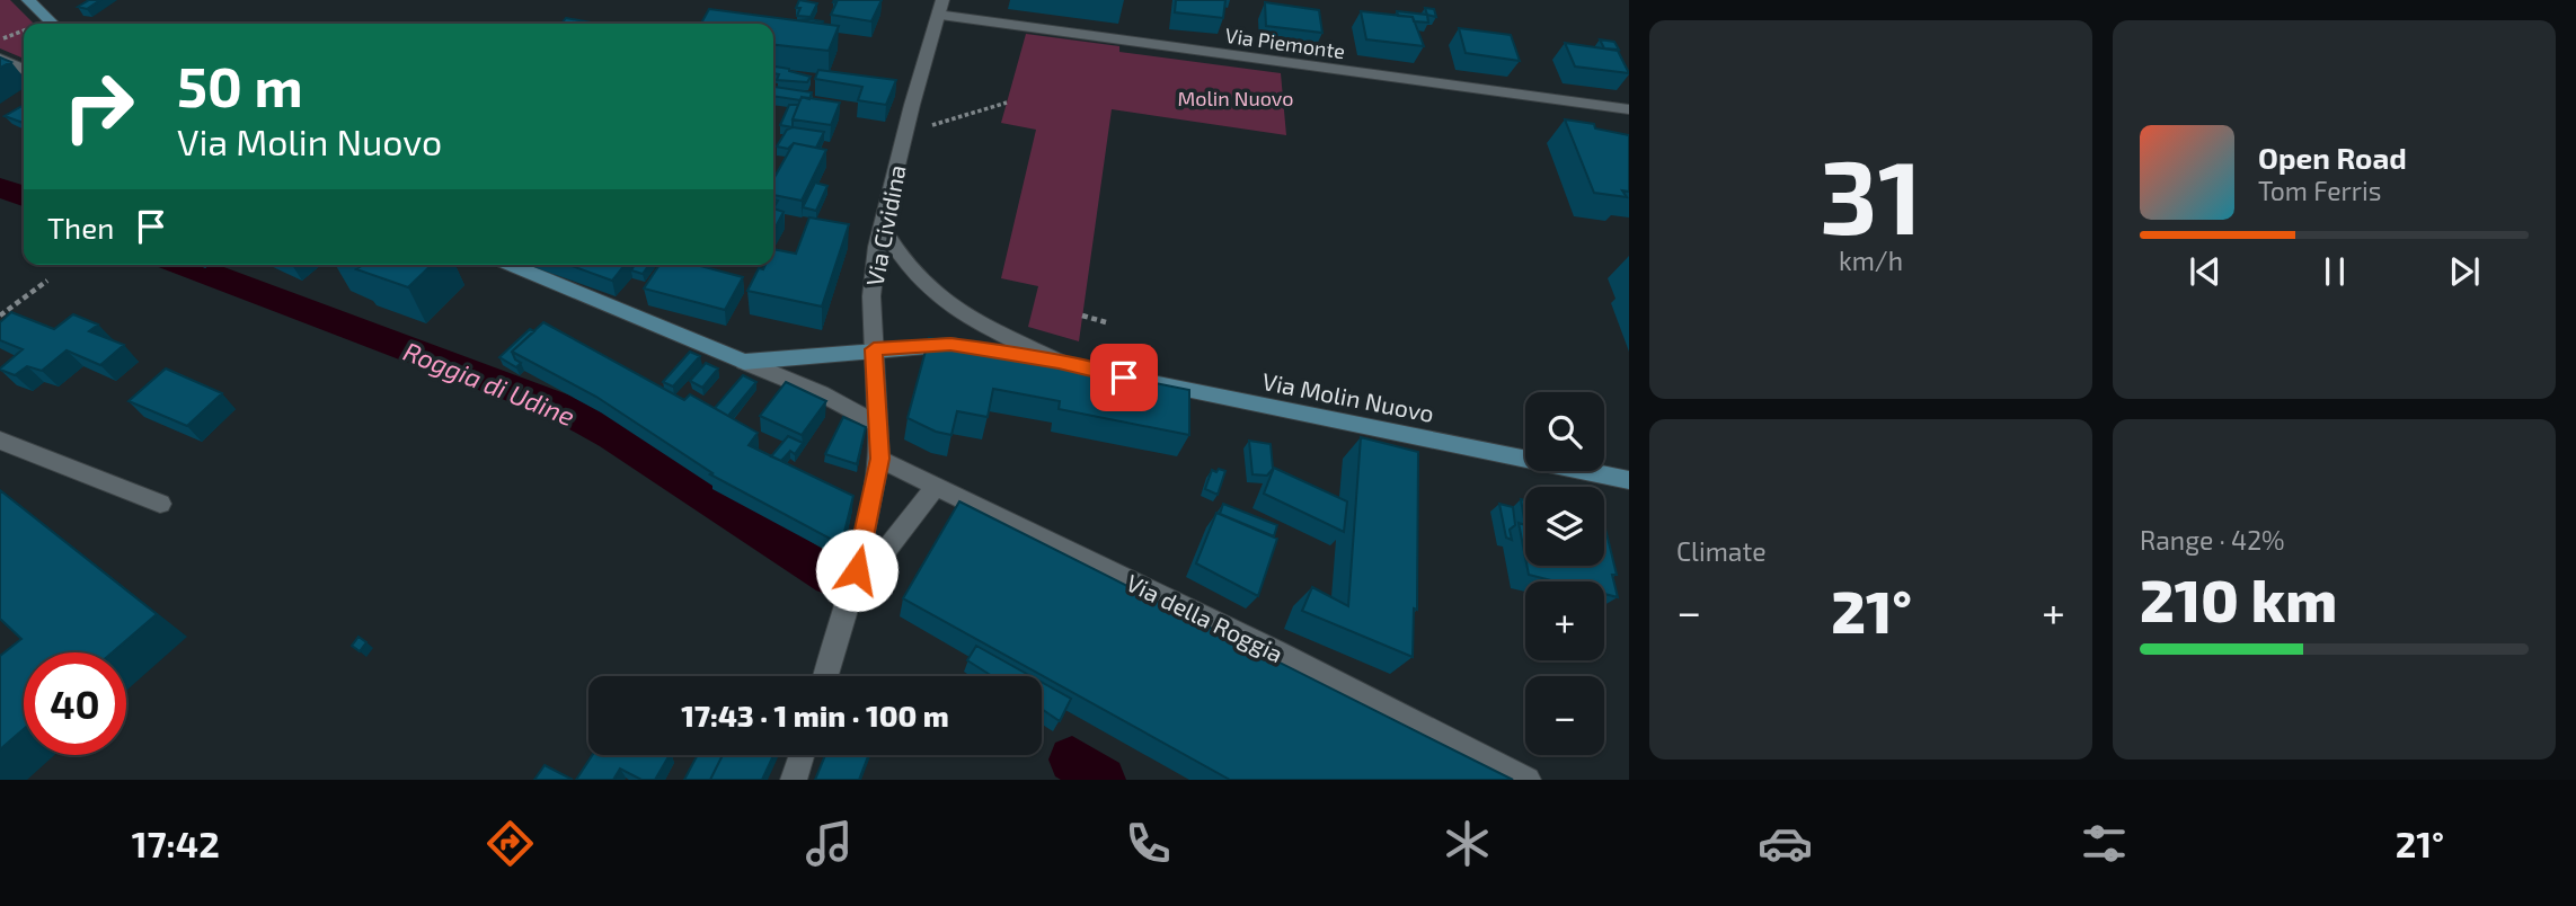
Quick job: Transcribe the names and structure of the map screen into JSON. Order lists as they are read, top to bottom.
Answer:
{
  "streets": {
    "main road": ["Via Molin Nuovo"],
    "street": ["Via Piemonte", "Via Cividina", "Via della Roggia"]
  },
  "crossings": [
    ["Via Piemonte", "Via Cividina"],
    ["Via Cividina", "Via Molin Nuovo"],
    ["Via Cividina", "Via della Roggia"]
  ],
  "water": ["Roggia di Udine"],
  "parks": ["Molin Nuovo"],
  "page": {
    "tile": [
      ["31", "km/h"],
      "Climate",
      ["Range · 42%", "210 km"]
    ],
    "turn": ["50 m", "Via Molin Nuovo"],
    "song": ["Open Road", "Tom Ferris"],
    "then": "Then",
    "map_buttons": ["+", "−"],
    "heat": ["−", "21°", "+"],
    "limit": "40",
    "trip": "17:43 · 1 min · 100 m",
    "tabs": ["17:42", "21°"]
  }
}
